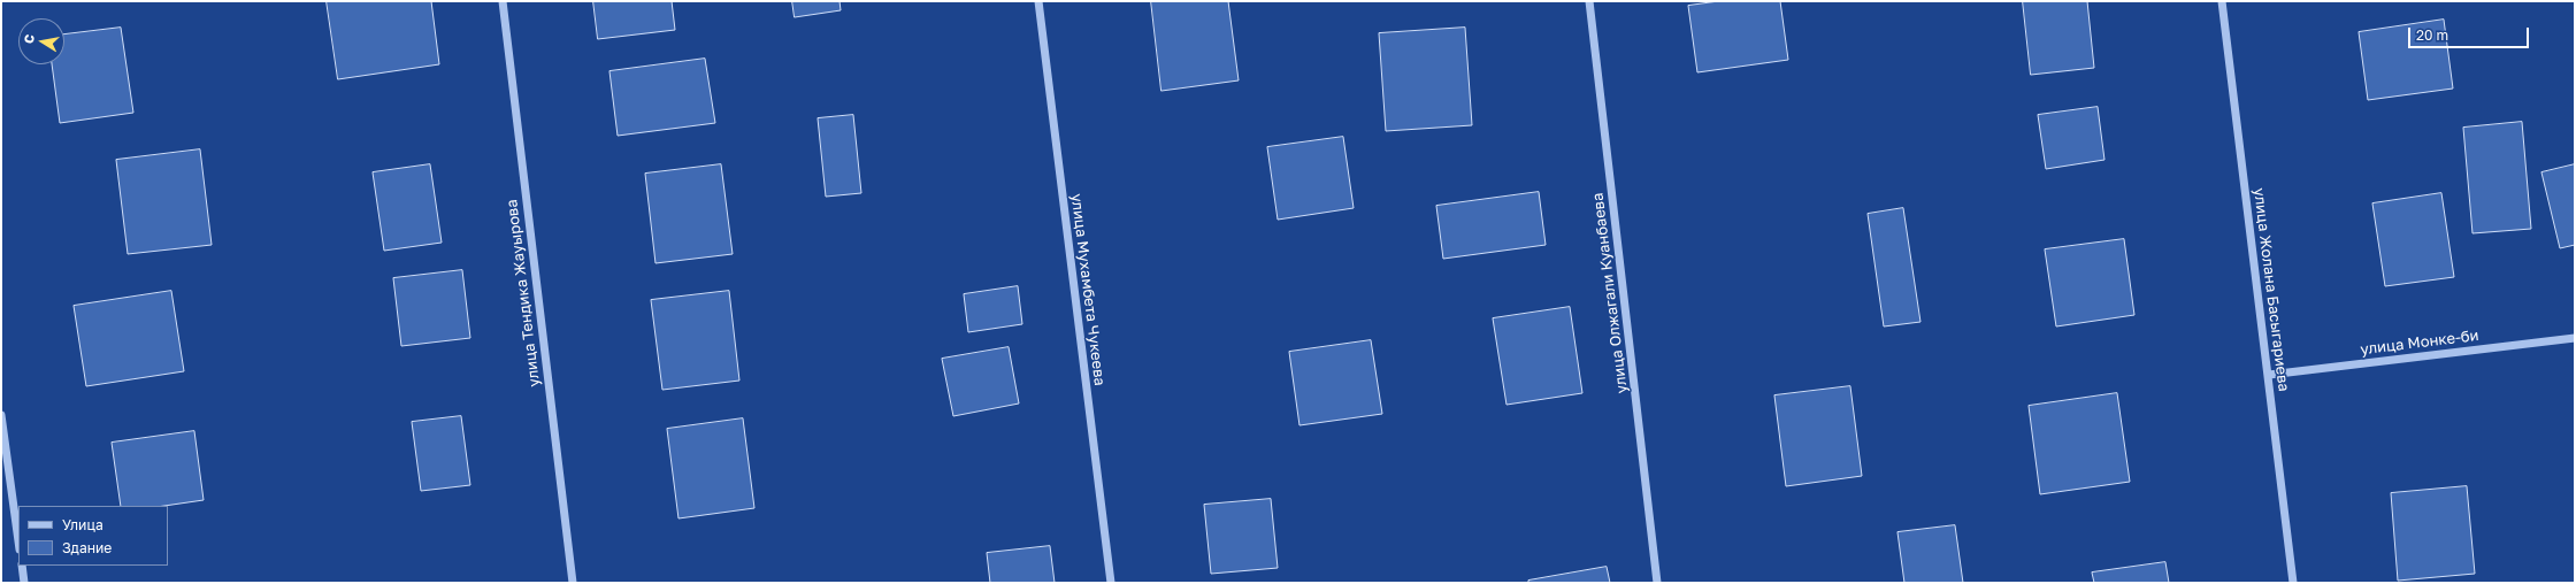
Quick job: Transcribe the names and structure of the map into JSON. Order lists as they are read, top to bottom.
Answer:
{
  "streets": {
    "street": [
      "улица Мухамбета Чукеева",
      "улица Жолана Басыгариева",
      "улица Тендика Жауырова",
      "улица Олжагали Куанбаева",
      "улица Монке-би"
    ]
  },
  "crossings": [
    ["улица Жолана Басыгариева", "улица Монке-би"]
  ],
  "legend": ["Улица", "Здание"],
  "scale_bar": "20 m",
  "north": "left"
}
